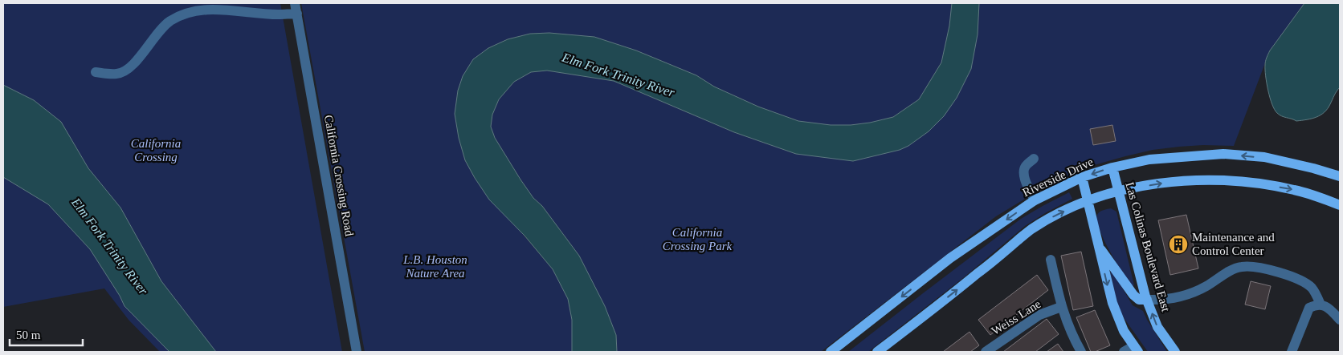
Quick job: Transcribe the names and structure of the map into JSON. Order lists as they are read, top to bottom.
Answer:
{
  "streets": {
    "main road": ["Riverside Drive", "Las Colinas Boulevard East"],
    "street": ["California Crossing Road", "Weiss Lane"]
  },
  "crossings": [
    ["Riverside Drive", "Las Colinas Boulevard East"]
  ],
  "water": ["Elm Fork Trinity River"],
  "parks": ["California Crossing", "California Crossing Park", "L.B. Houston Nature Area"],
  "places": {
    "building": ["Maintenance and Control Center"]
  },
  "scale_bar": "50 m"
}
